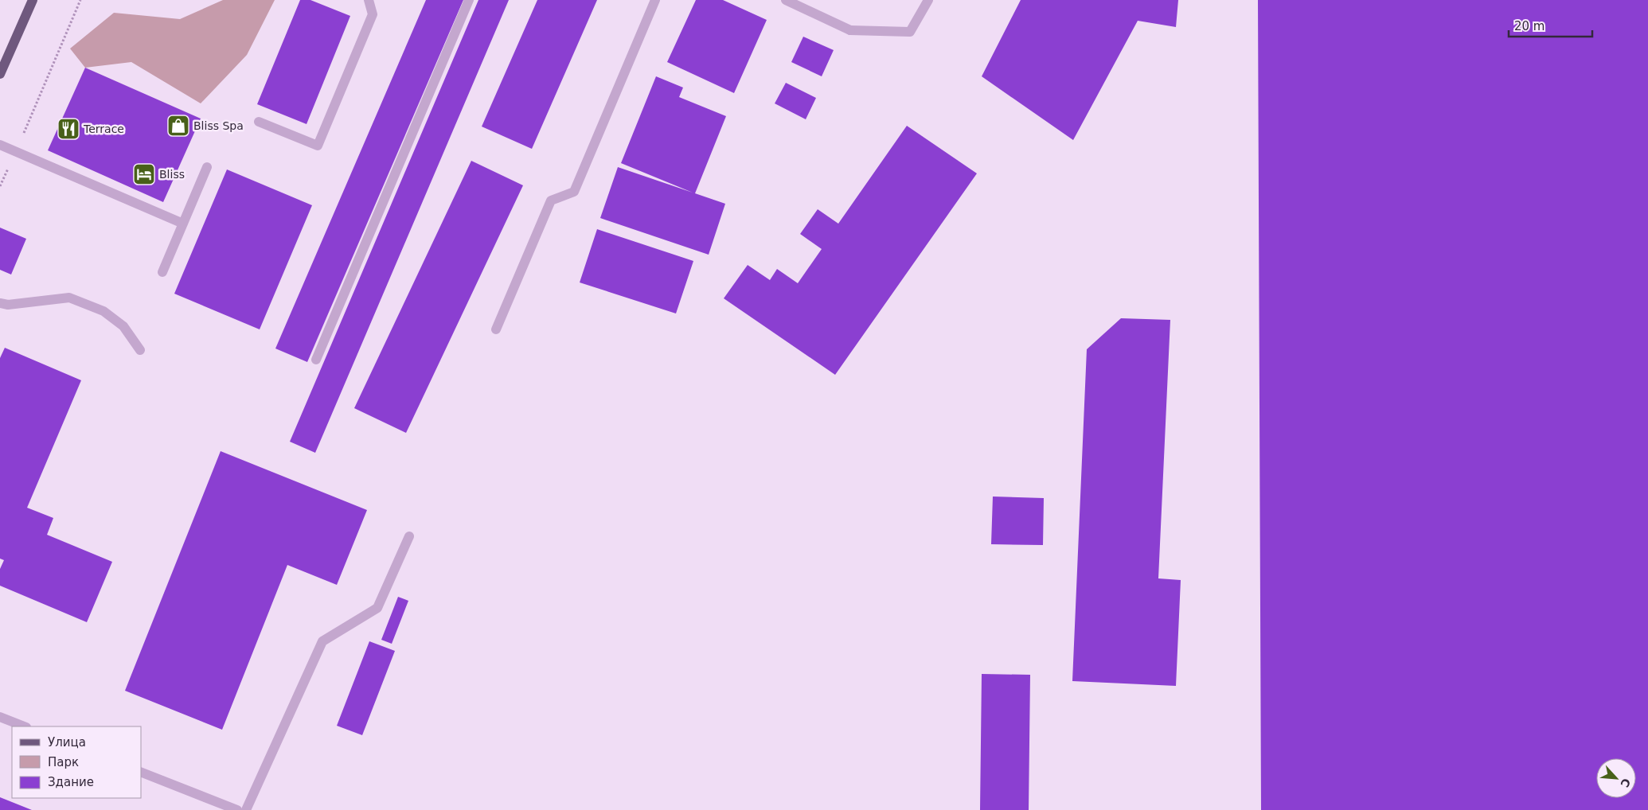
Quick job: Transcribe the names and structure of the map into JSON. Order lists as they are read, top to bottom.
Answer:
{
  "places": {
    "shop": ["Bliss Spa"],
    "restaurant": ["Terrace"],
    "hotel": ["Bliss"]
  },
  "legend": ["Улица", "Парк", "Здание"],
  "scale_bar": "20 m",
  "north": "bottom right"
}
